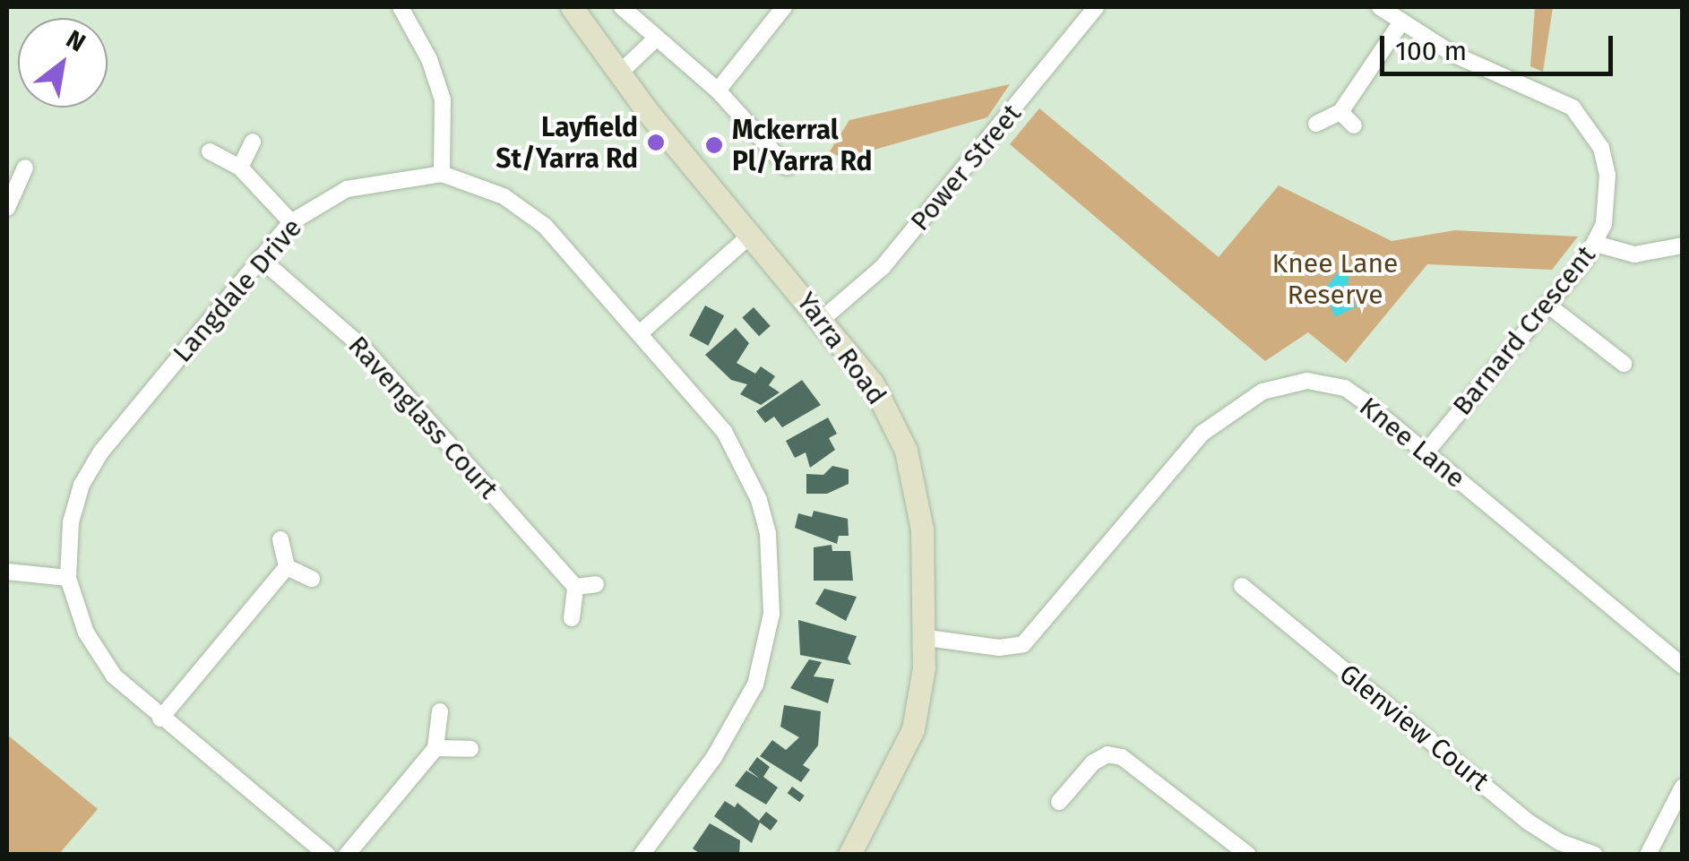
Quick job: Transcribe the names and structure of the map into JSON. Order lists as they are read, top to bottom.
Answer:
{
  "streets": {
    "main road": ["Yarra Road"],
    "street": [
      "Power Street",
      "Langdale Drive",
      "Barnard Crescent",
      "Ravenglass Court",
      "Knee Lane",
      "Glenview Court"
    ]
  },
  "crossings": [
    ["Power Street", "Yarra Road"],
    ["Langdale Drive", "Ravenglass Court"],
    ["Barnard Crescent", "Knee Lane"],
    ["Yarra Road", "Knee Lane"]
  ],
  "parks": ["Knee Lane Reserve"],
  "places": ["Layfield St/Yarra Rd", "Mckerral Pl/Yarra Rd"],
  "scale_bar": "100 m",
  "north": "top right"
}
